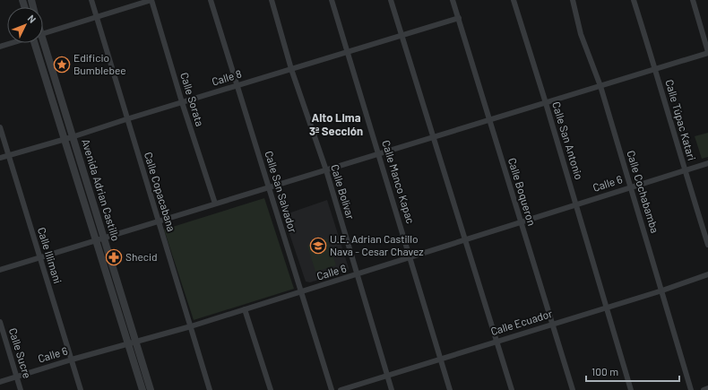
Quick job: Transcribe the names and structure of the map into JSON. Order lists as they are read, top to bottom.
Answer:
{
  "streets": {
    "street": [
      "Calle 8",
      "Calle Sorata",
      "Calle Túpac Katari",
      "Calle San Antonio",
      "Calle Manco Kapac",
      "Calle 6",
      "Avenida Adrian Castillo",
      "Calle Copacabana",
      "Calle San Salvador",
      "Calle Bolívar",
      "Calle Boqueron",
      "Calle Cochabamba",
      "Calle Illimani",
      "Calle Ecuador",
      "Calle Sucre"
    ]
  },
  "crossings": [
    ["Calle 8", "Calle Sorata"],
    ["Calle 8", "Calle Manco Kapac"],
    ["Calle 8", "Avenida Adrian Castillo"],
    ["Calle 8", "Calle Copacabana"],
    ["Calle 8", "Calle San Salvador"],
    ["Calle 8", "Calle Bolívar"],
    ["Calle 8", "Calle Boqueron"],
    ["Calle 8", "Calle Illimani"],
    ["Calle Túpac Katari", "Calle 6"],
    ["Calle San Antonio", "Calle 6"],
    ["Calle San Antonio", "Calle Ecuador"],
    ["Calle Manco Kapac", "Calle 6"],
    ["Calle Manco Kapac", "Calle Ecuador"],
    ["Calle 6", "Avenida Adrian Castillo"],
    ["Calle 6", "Calle Copacabana"],
    ["Calle 6", "Calle San Salvador"],
    ["Calle 6", "Calle Bolívar"],
    ["Calle 6", "Calle Boqueron"],
    ["Calle 6", "Calle Cochabamba"],
    ["Calle 6", "Calle Illimani"],
    ["Calle 6", "Calle Sucre"],
    ["Calle Bolívar", "Calle Ecuador"],
    ["Calle Boqueron", "Calle Ecuador"],
    ["Calle Cochabamba", "Calle Ecuador"]
  ],
  "districts": ["Alto Lima 3ª Sección"],
  "places": {
    "place": ["Edificio Bumblebee"],
    "school or university": ["U.E. Adrian Castillo Nava - Cesar Chavez"],
    "pharmacy": ["Shecid"]
  },
  "scale_bar": "100 m",
  "north": "top right"
}
